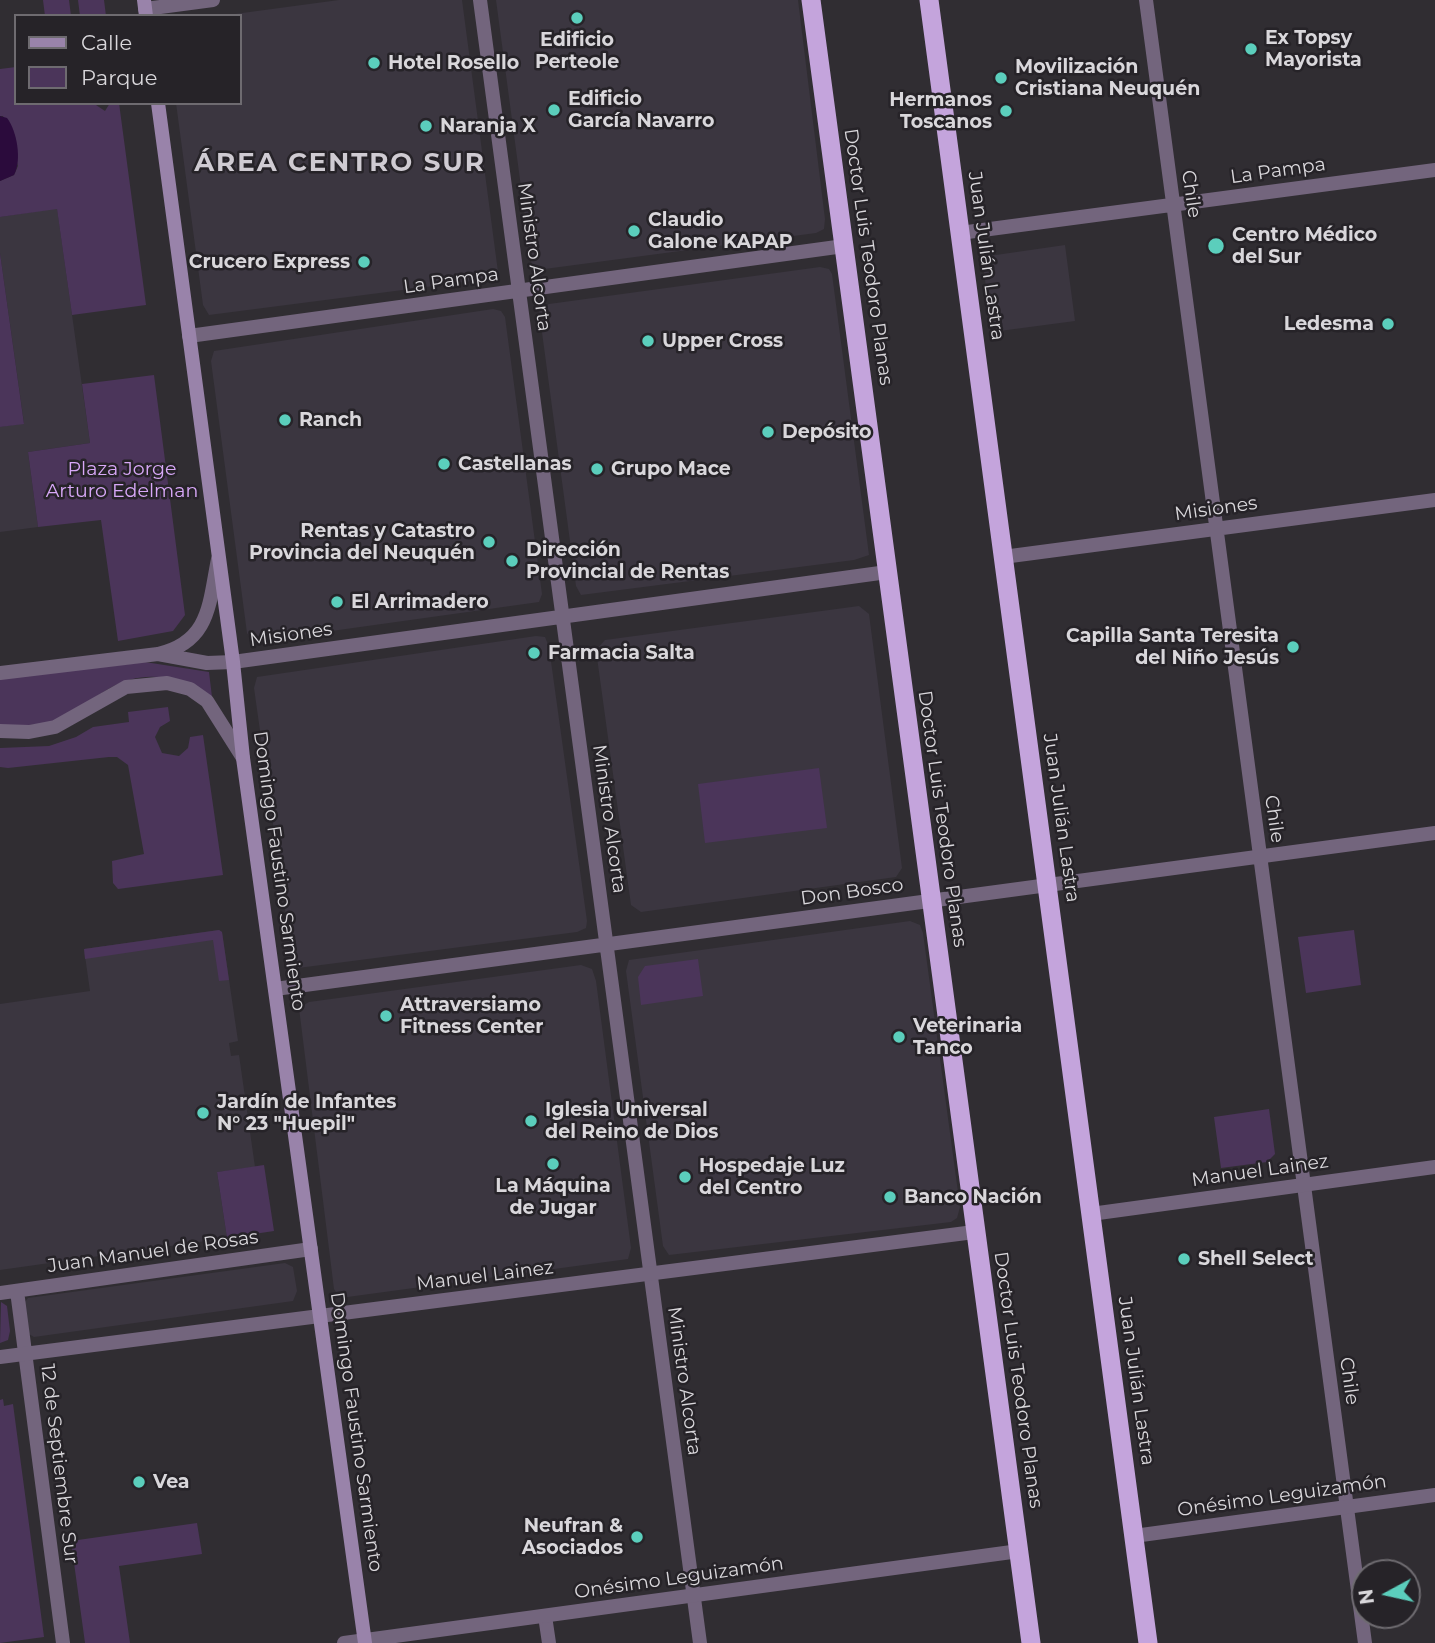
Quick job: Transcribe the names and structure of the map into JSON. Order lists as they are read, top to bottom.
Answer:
{
  "streets": {
    "highway": ["Juan Julián Lastra", "Doctor Luis Teodoro Planas"],
    "main road": ["Domingo Faustino Sarmiento"],
    "street": [
      "La Pampa",
      "Chile",
      "Ministro Alcorta",
      "Misiones",
      "Don Bosco",
      "Manuel Lainez",
      "Juan Manuel de Rosas",
      "12 de Septiembre Sur",
      "Onésimo Leguizamón"
    ]
  },
  "crossings": [
    ["La Pampa", "Chile"],
    ["La Pampa", "Juan Julián Lastra"],
    ["La Pampa", "Ministro Alcorta"],
    ["La Pampa", "Doctor Luis Teodoro Planas"],
    ["La Pampa", "Domingo Faustino Sarmiento"],
    ["Chile", "Misiones"],
    ["Chile", "Don Bosco"],
    ["Chile", "Manuel Lainez"],
    ["Chile", "Onésimo Leguizamón"],
    ["Juan Julián Lastra", "Misiones"],
    ["Juan Julián Lastra", "Don Bosco"],
    ["Juan Julián Lastra", "Manuel Lainez"],
    ["Juan Julián Lastra", "Onésimo Leguizamón"],
    ["Ministro Alcorta", "Misiones"],
    ["Ministro Alcorta", "Don Bosco"],
    ["Ministro Alcorta", "Manuel Lainez"],
    ["Ministro Alcorta", "Onésimo Leguizamón"],
    ["Doctor Luis Teodoro Planas", "Misiones"],
    ["Doctor Luis Teodoro Planas", "Don Bosco"],
    ["Doctor Luis Teodoro Planas", "Manuel Lainez"],
    ["Doctor Luis Teodoro Planas", "Onésimo Leguizamón"],
    ["Misiones", "Domingo Faustino Sarmiento"],
    ["Domingo Faustino Sarmiento", "Don Bosco"],
    ["Domingo Faustino Sarmiento", "Manuel Lainez"],
    ["Domingo Faustino Sarmiento", "Juan Manuel de Rosas"],
    ["Domingo Faustino Sarmiento", "Onésimo Leguizamón"],
    ["Manuel Lainez", "12 de Septiembre Sur"],
    ["Juan Manuel de Rosas", "12 de Septiembre Sur"]
  ],
  "districts": ["ÁREA CENTRO SUR"],
  "parks": ["Plaza Jorge Arturo Edelman"],
  "places": [
    "Edificio Perteole",
    "Ex Topsy Mayorista",
    "Hotel Rosello",
    "Movilización Cristiana Neuquén",
    "Edificio García Navarro",
    "Hermanos Toscanos",
    "Naranja X",
    "Claudio Galone KAPAP",
    "Centro Médico del Sur",
    "Crucero Express",
    "Ledesma",
    "Upper Cross",
    "Ranch",
    "Depósito",
    "Castellanas",
    "Grupo Mace",
    "Rentas y Catastro Provincia del Neuquén",
    "Dirección Provincial de Rentas",
    "El Arrimadero",
    "Capilla Santa Teresita del Niño Jesús",
    "Farmacia Salta",
    "Attraversiamo Fitness Center",
    "Veterinaria Tanco",
    "Jardín de Infantes N° 23 \"Huepil\"",
    "Iglesia Universal del Reino de Dios",
    "La Máquina de Jugar",
    "Hospedaje Luz del Centro",
    "Banco Nación",
    "Shell Select",
    "Vea",
    "Neufran & Asociados"
  ],
  "legend": ["Calle", "Parque"],
  "north": "left"
}
